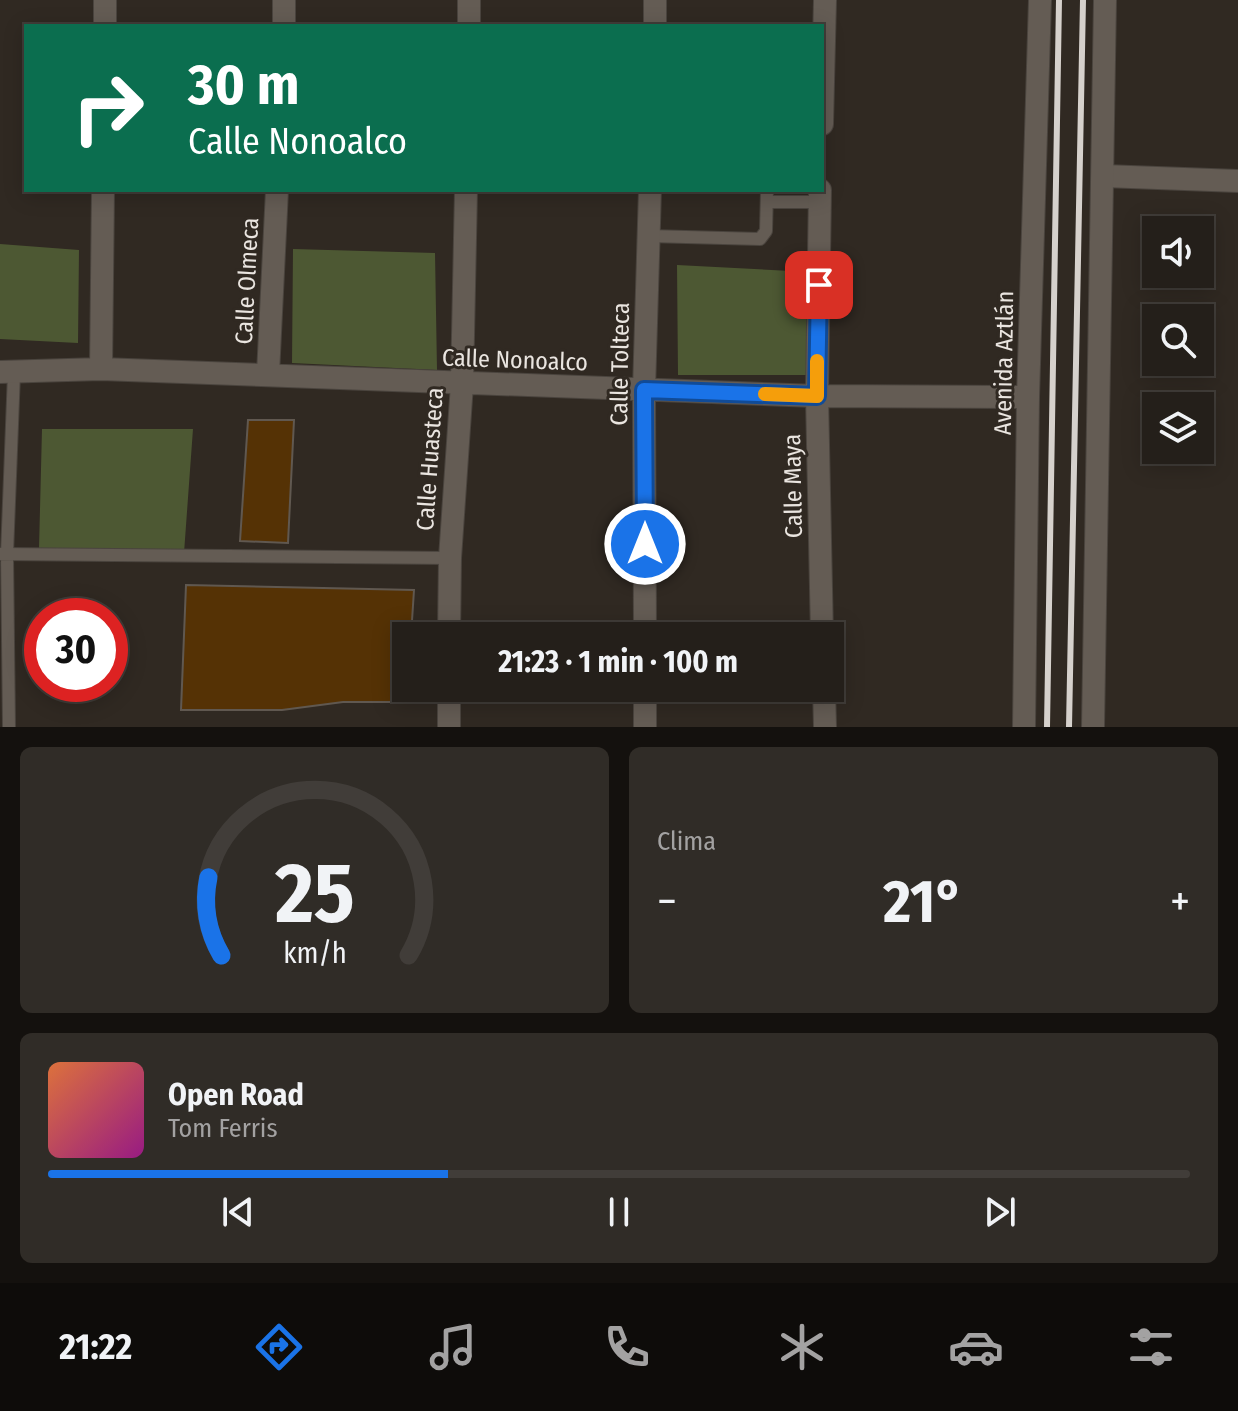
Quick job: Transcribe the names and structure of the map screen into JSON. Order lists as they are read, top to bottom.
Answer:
{
  "streets": {
    "street": [
      "Calle Olmeca",
      "Calle Nonoalco",
      "Avenida Aztlán",
      "Calle Tolteca",
      "Calle Huasteca",
      "Calle Maya"
    ]
  },
  "crossings": [
    ["Calle Olmeca", "Calle Nonoalco"],
    ["Calle Nonoalco", "Avenida Aztlán"],
    ["Calle Nonoalco", "Calle Tolteca"],
    ["Calle Nonoalco", "Calle Huasteca"],
    ["Calle Nonoalco", "Calle Maya"]
  ],
  "page": {
    "turn": ["30 m", "Calle Nonoalco"],
    "limit": "30",
    "trip": "21:23 · 1 min · 100 m",
    "tile": "Clima",
    "heat": ["−", "21°", "+"],
    "song": ["Open Road", "Tom Ferris"],
    "tabs": "21:22",
    "gauge": ["25", "km/h"]
  }
}
